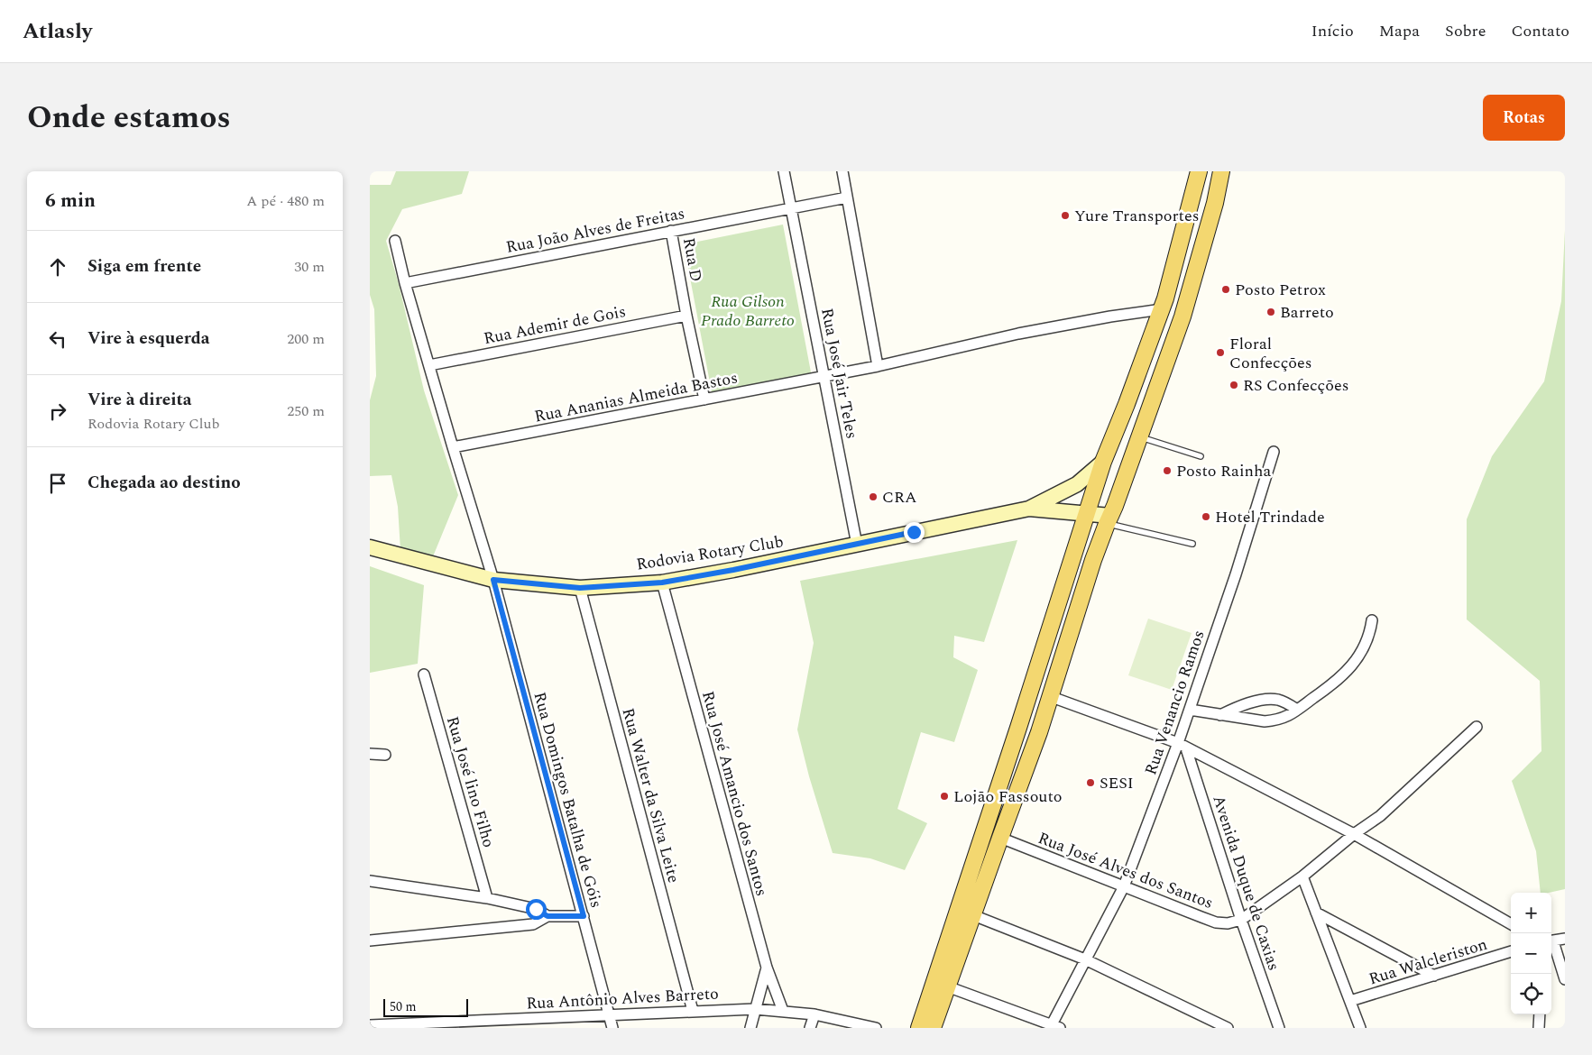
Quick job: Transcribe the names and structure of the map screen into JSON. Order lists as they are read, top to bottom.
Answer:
{
  "streets": {
    "main road": ["Rodovia Rotary Club"],
    "street": [
      "Rua João Alves de Freitas",
      "Rua D",
      "Rua Ademir de Gois",
      "Rua José Jair Teles",
      "Rua Ananias Almeida Bastos",
      "Rua Venancio Ramos",
      "Rua José lino Filho",
      "Rua José Amancio dos Santos",
      "Rua Walter da Silva Leite",
      "Rua Domingos Batalha de Góis",
      "Rua José Alves dos Santos",
      "Avenida Duque de Caxias",
      "Rua Walcleriston",
      "Rua Antônio Alves Barreto"
    ]
  },
  "crossings": [
    ["Rua João Alves de Freitas", "Rua D"],
    ["Rua João Alves de Freitas", "Rua José Jair Teles"],
    ["Rua D", "Rua Ademir de Gois"],
    ["Rua D", "Rua Ananias Almeida Bastos"],
    ["Rua José Jair Teles", "Rua Ananias Almeida Bastos"],
    ["Rua José Jair Teles", "Rodovia Rotary Club"],
    ["Rodovia Rotary Club", "Rua José Amancio dos Santos"],
    ["Rodovia Rotary Club", "Rua Walter da Silva Leite"],
    ["Rodovia Rotary Club", "Rua Domingos Batalha de Góis"],
    ["Rua Venancio Ramos", "Rua José Alves dos Santos"],
    ["Rua Venancio Ramos", "Avenida Duque de Caxias"],
    ["Rua José Amancio dos Santos", "Rua Antônio Alves Barreto"],
    ["Rua Walter da Silva Leite", "Rua Antônio Alves Barreto"],
    ["Rua Domingos Batalha de Góis", "Rua Antônio Alves Barreto"],
    ["Rua José Alves dos Santos", "Avenida Duque de Caxias"]
  ],
  "parks": ["Rua Gilson Prado Barreto"],
  "places": [
    "Yure Transportes",
    "Posto Petrox",
    "Barreto",
    "Floral Confecções",
    "RS Confecções",
    "Posto Rainha",
    "CRA",
    "Hotel Trindade",
    "SESI",
    "Lojão Fassouto"
  ],
  "scale_bar": "50 m",
  "page": {
    "header": "Atlasly",
    "nav": [
      "Início",
      "Mapa",
      "Sobre",
      "Contato"
    ],
    "title": "Onde estamos",
    "buttons": "Rotas",
    "heading": ["6 min", "A pé · 480 m"],
    "list": [
      ["Siga em frente", "30 m"],
      ["Vire à esquerda", "200 m"],
      ["Vire à direita", "Rodovia Rotary Club", "250 m"],
      "Chegada ao destino"
    ],
    "map_buttons": ["+", "−"],
    "scale": "50 m"
  }
}
